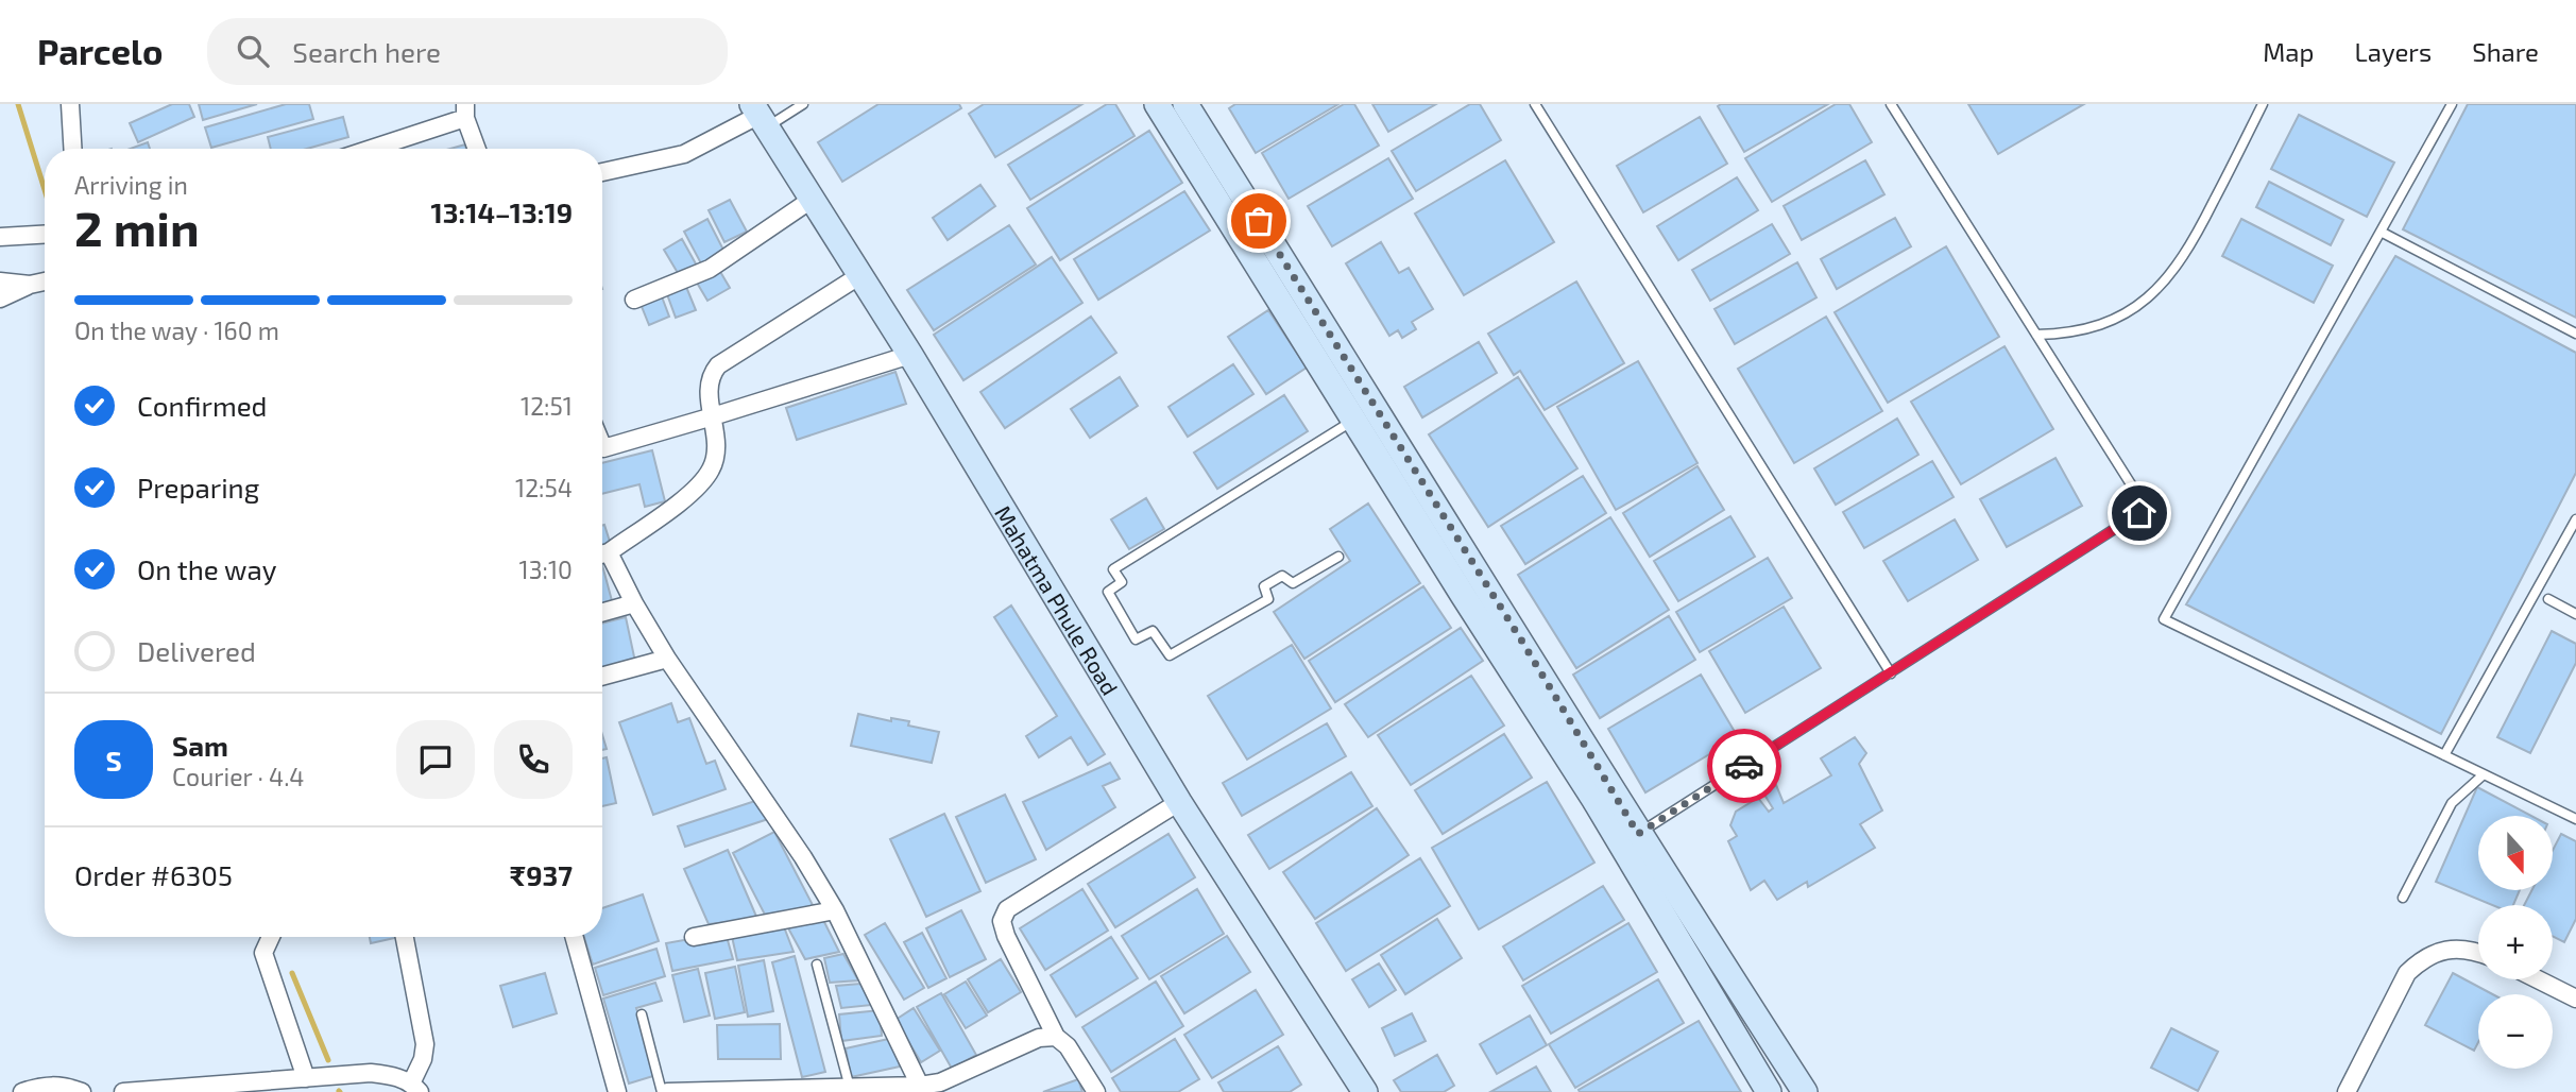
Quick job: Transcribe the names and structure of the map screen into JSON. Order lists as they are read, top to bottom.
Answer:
{
  "streets": {
    "street": ["Mahatma Phule Road"]
  },
  "north": "bottom",
  "page": {
    "header": "Parcelo",
    "search": "Search here",
    "nav": ["Map", "Layers", "Share"],
    "heading": ["2 min", "Arriving in", "13:14–13:19"],
    "panel": [
      "Sam",
      "Courier · 4.4",
      "Order #6305",
      "₹937"
    ],
    "bar": "On the way · 160 m",
    "list": [
      ["Confirmed", "12:51"],
      ["Preparing", "12:54"],
      ["On the way", "13:10"],
      "Delivered"
    ],
    "round": "S",
    "map_buttons": ["+", "−"]
  }
}
